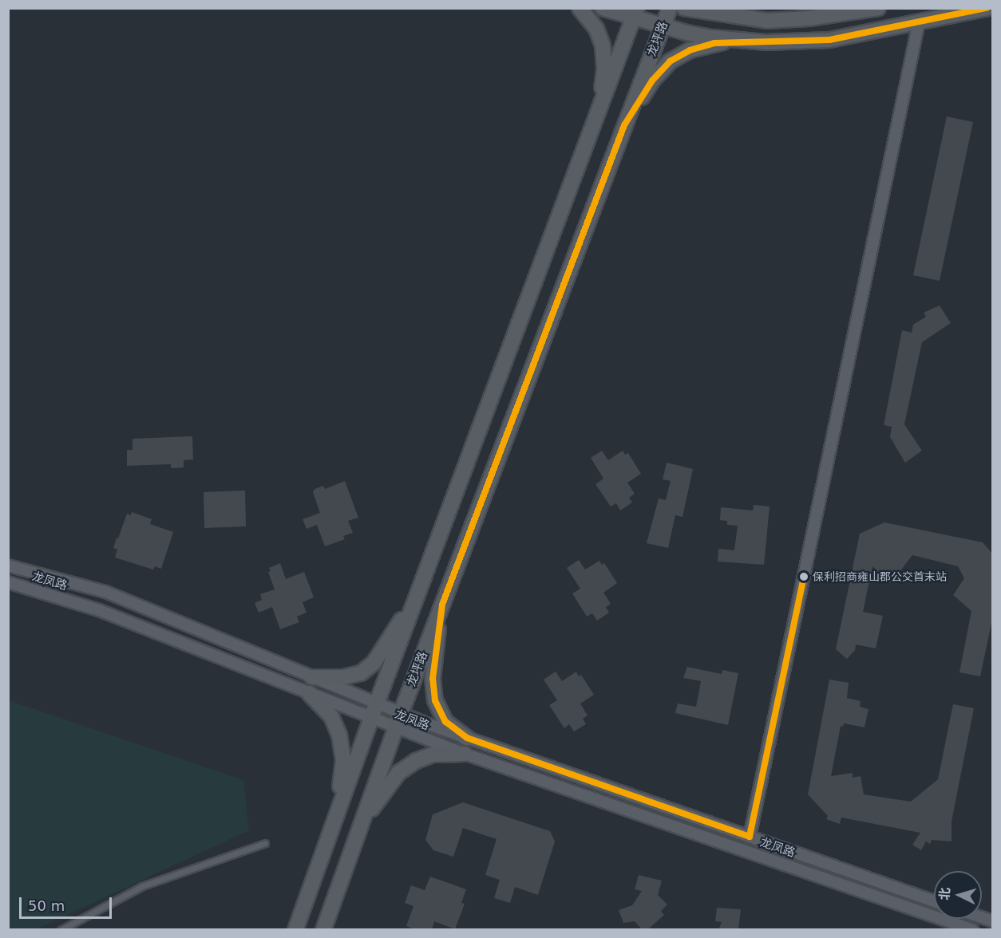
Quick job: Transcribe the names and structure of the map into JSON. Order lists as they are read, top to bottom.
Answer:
{
  "streets": {
    "main road": ["龙坪路"],
    "street": ["龙凤路"]
  },
  "crossings": [
    ["龙坪路", "龙凤路"]
  ],
  "places": ["保利招商雍山郡公交首末站"],
  "scale_bar": "50 m",
  "north": "left"
}
